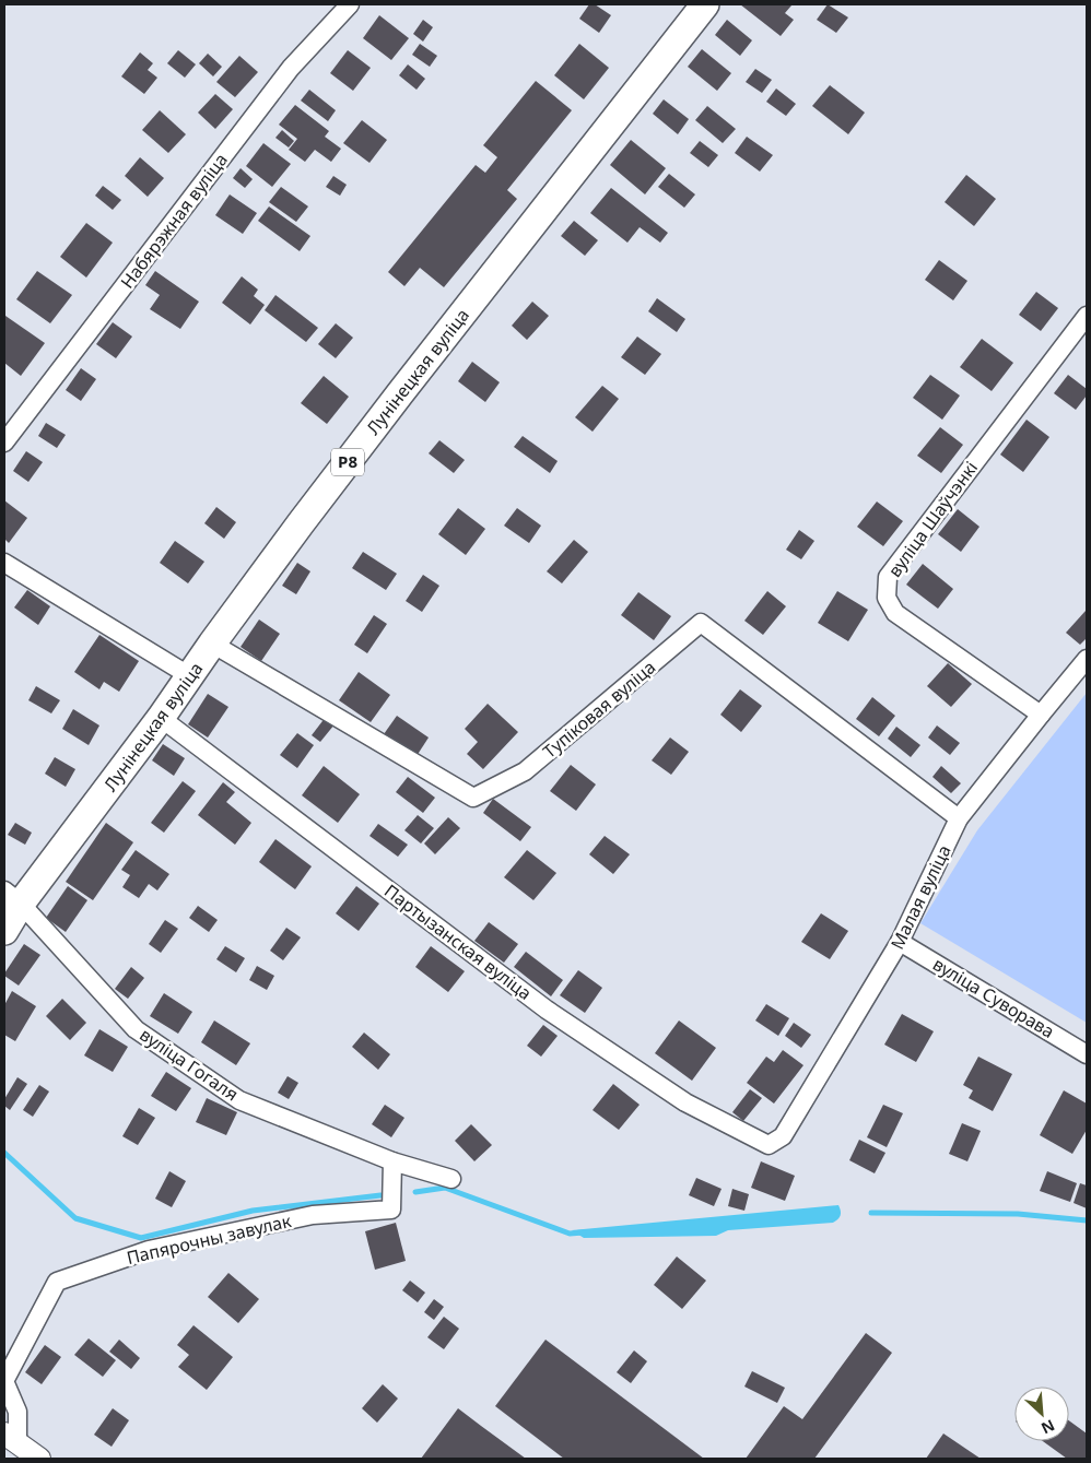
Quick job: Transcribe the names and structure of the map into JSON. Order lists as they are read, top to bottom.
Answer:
{
  "streets": {
    "main road": ["Лунінецкая вуліца", "Р8"],
    "street": [
      "Набярэжная вуліца",
      "вуліца Шаўчэнкі",
      "Тупіковая вуліца",
      "Малая вуліца",
      "Партызанская вуліца",
      "вуліца Суворава",
      "вуліца Гогаля",
      "Папярочны завулак"
    ]
  },
  "crossings": [
    ["Лунінецкая вуліца", "Тупіковая вуліца"],
    ["Лунінецкая вуліца", "Партызанская вуліца"],
    ["Лунінецкая вуліца", "вуліца Гогаля"],
    ["вуліца Шаўчэнкі", "Малая вуліца"],
    ["Тупіковая вуліца", "Малая вуліца"],
    ["Малая вуліца", "Партызанская вуліца"],
    ["Малая вуліца", "вуліца Суворава"],
    ["вуліца Гогаля", "Папярочны завулак"]
  ],
  "north": "bottom right"
}
